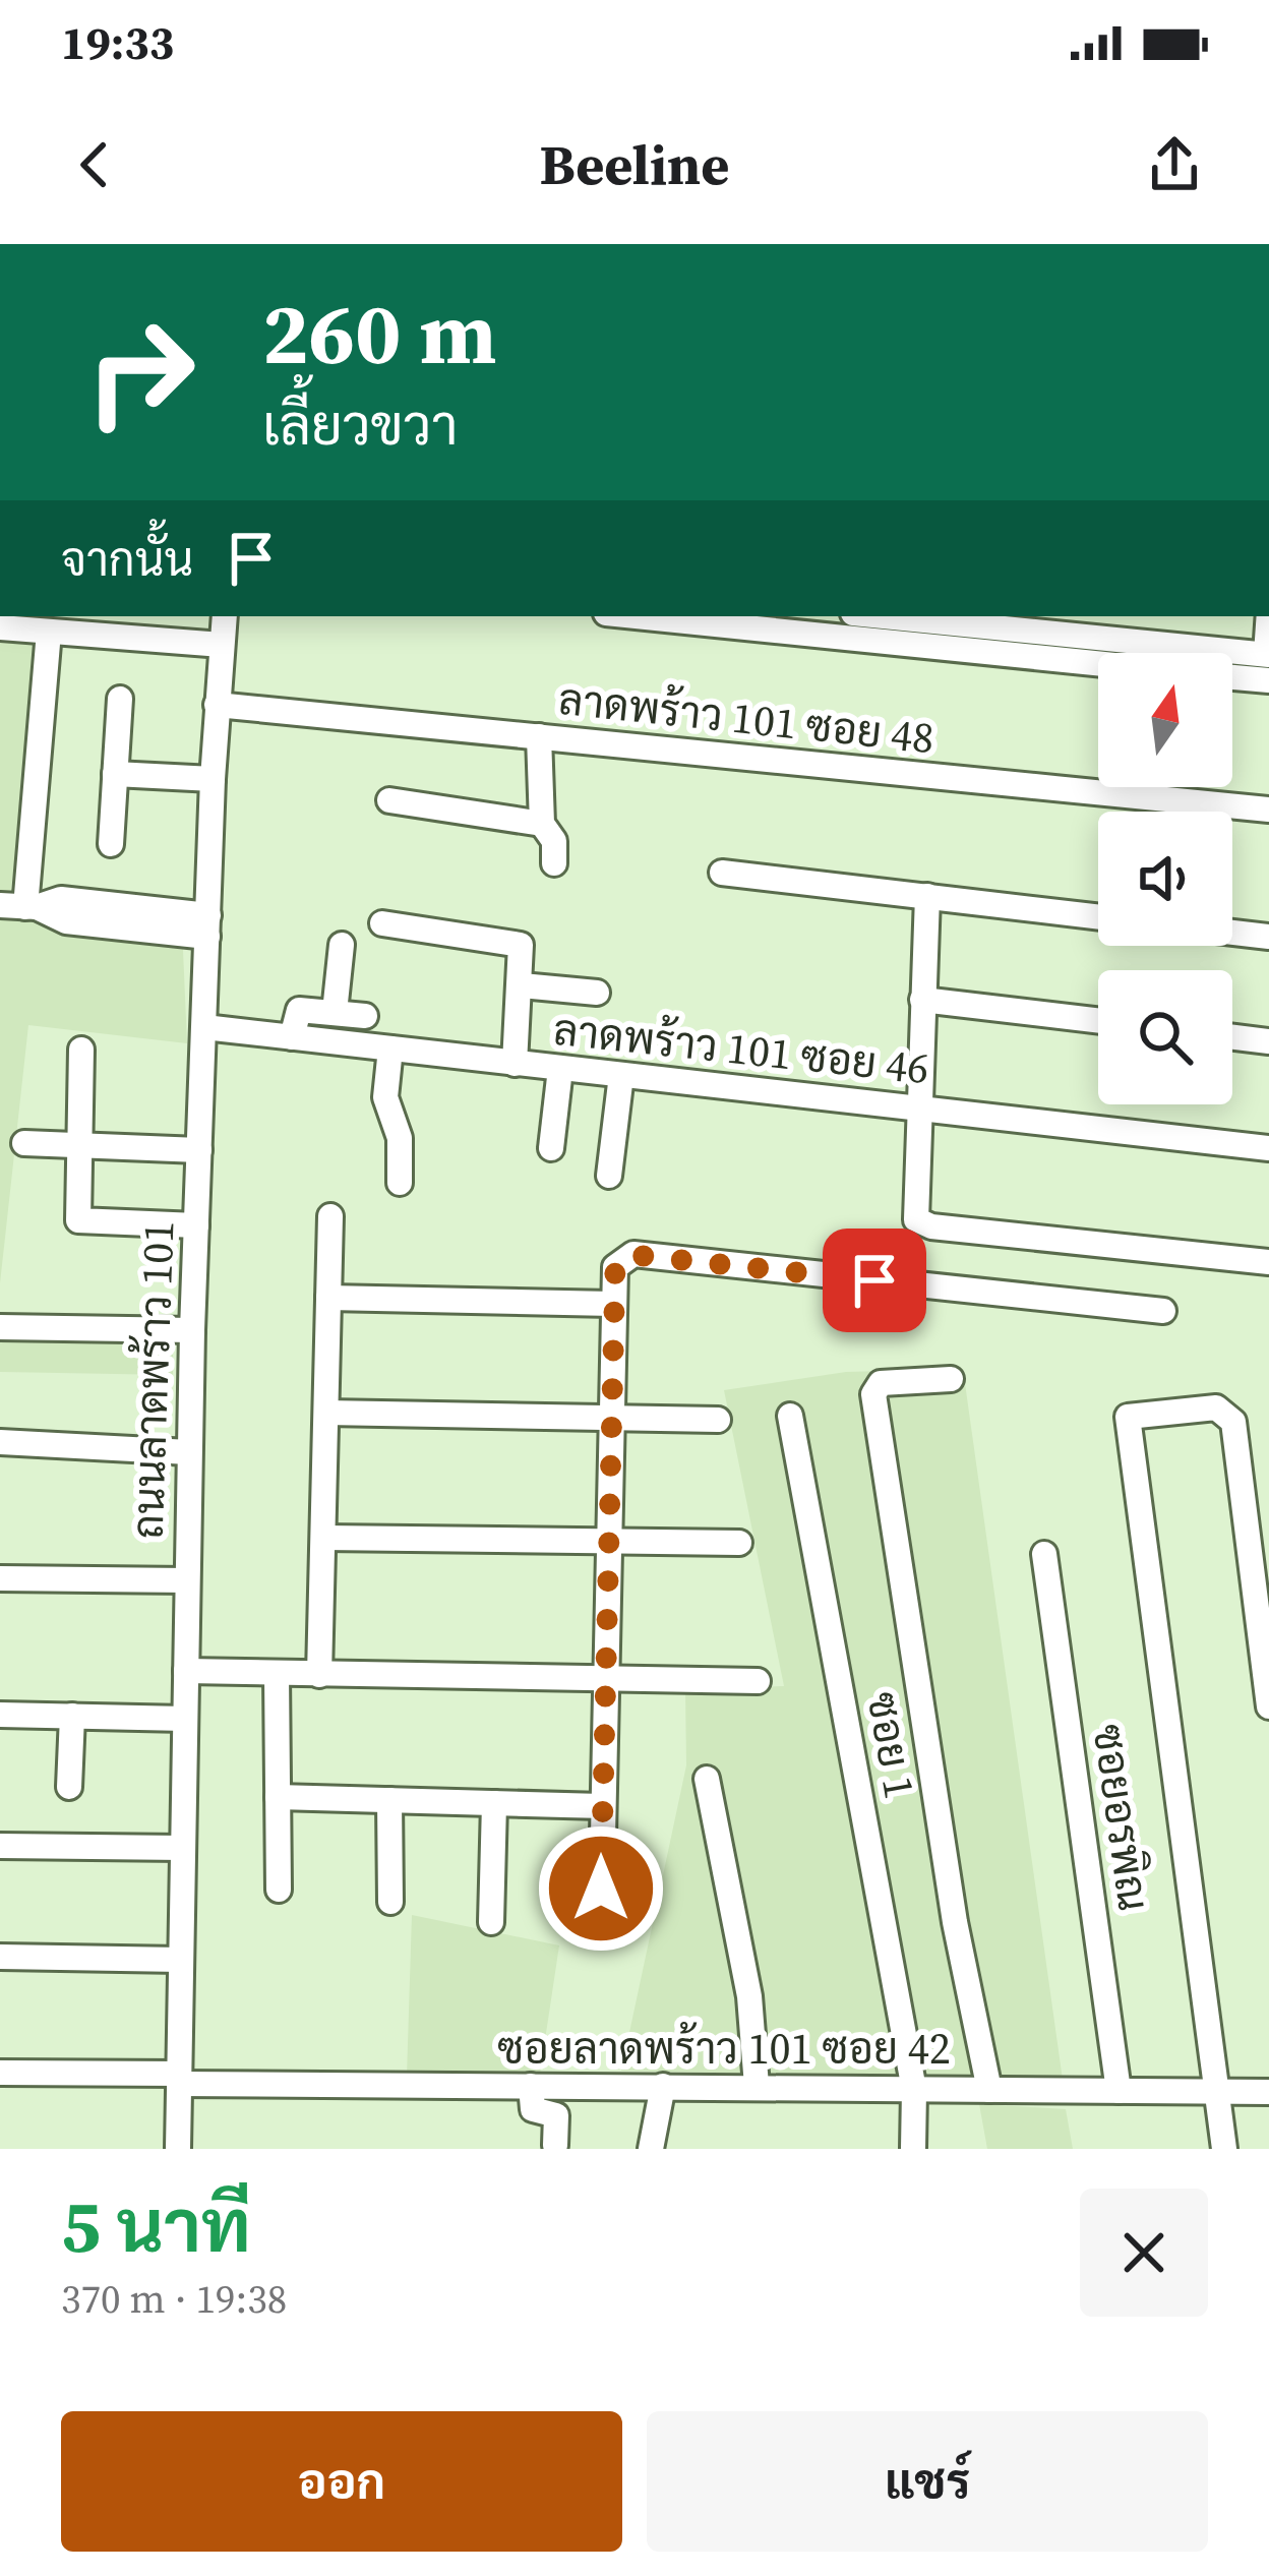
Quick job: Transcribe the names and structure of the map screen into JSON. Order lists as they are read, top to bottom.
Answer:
{
  "streets": {
    "street": [
      "ลาดพร้าว 101 ซอย 48",
      "ลาดพร้าว 101 ซอย 46",
      "ถนนลาดพร้าว 101",
      "ซอย 1",
      "ซอยอรพิณ",
      "ซอยลาดพร้าว 101 ซอย 42"
    ]
  },
  "crossings": [
    ["ลาดพร้าว 101 ซอย 48", "ถนนลาดพร้าว 101"],
    ["ลาดพร้าว 101 ซอย 46", "ถนนลาดพร้าว 101"],
    ["ถนนลาดพร้าว 101", "ซอยลาดพร้าว 101 ซอย 42"],
    ["ซอย 1", "ซอยลาดพร้าว 101 ซอย 42"],
    ["ซอยอรพิณ", "ซอยลาดพร้าว 101 ซอย 42"]
  ],
  "north": "top",
  "page": {
    "status": "19:33",
    "header": "Beeline",
    "turn": ["260 m", "เลี้ยวขวา"],
    "then": "จากนั้น",
    "heading": ["5 นาที", "370 m · 19:38"],
    "buttons": ["ออก", "แชร์"]
  }
}
